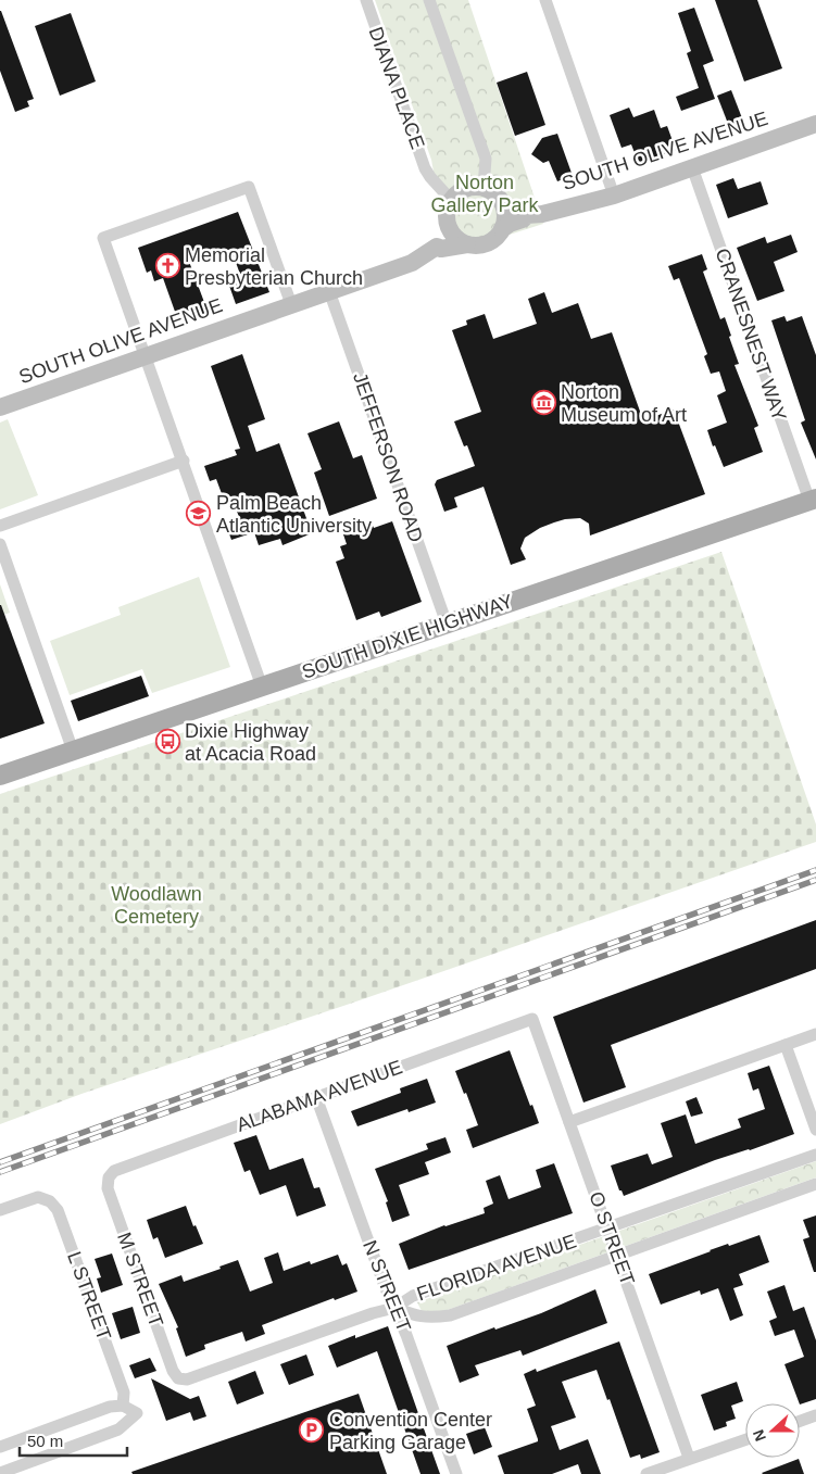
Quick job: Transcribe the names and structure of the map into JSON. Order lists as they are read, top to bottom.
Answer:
{
  "streets": {
    "main road": ["SOUTH DIXIE HIGHWAY"],
    "street": [
      "DIANA PLACE",
      "SOUTH OLIVE AVENUE",
      "CRANESNEST WAY",
      "JEFFERSON ROAD",
      "ALABAMA AVENUE",
      "O STREET",
      "FLORIDA AVENUE",
      "M STREET",
      "N STREET",
      "L STREET"
    ]
  },
  "crossings": [
    ["DIANA PLACE", "SOUTH OLIVE AVENUE"],
    ["SOUTH OLIVE AVENUE", "CRANESNEST WAY"],
    ["SOUTH OLIVE AVENUE", "JEFFERSON ROAD"],
    ["CRANESNEST WAY", "SOUTH DIXIE HIGHWAY"],
    ["JEFFERSON ROAD", "SOUTH DIXIE HIGHWAY"],
    ["ALABAMA AVENUE", "O STREET"],
    ["ALABAMA AVENUE", "M STREET"],
    ["ALABAMA AVENUE", "N STREET"],
    ["O STREET", "FLORIDA AVENUE"],
    ["FLORIDA AVENUE", "M STREET"],
    ["FLORIDA AVENUE", "N STREET"]
  ],
  "parks": ["Norton Gallery Park", "Woodlawn Cemetery"],
  "places": {
    "church": ["Memorial Presbyterian Church"],
    "museum": ["Norton Museum of Art"],
    "school or university": ["Palm Beach Atlantic University"],
    "bus stop": ["Dixie Highway at Acacia Road"],
    "parking": ["Convention Center Parking Garage"]
  },
  "scale_bar": "50 m",
  "north": "left"
}
